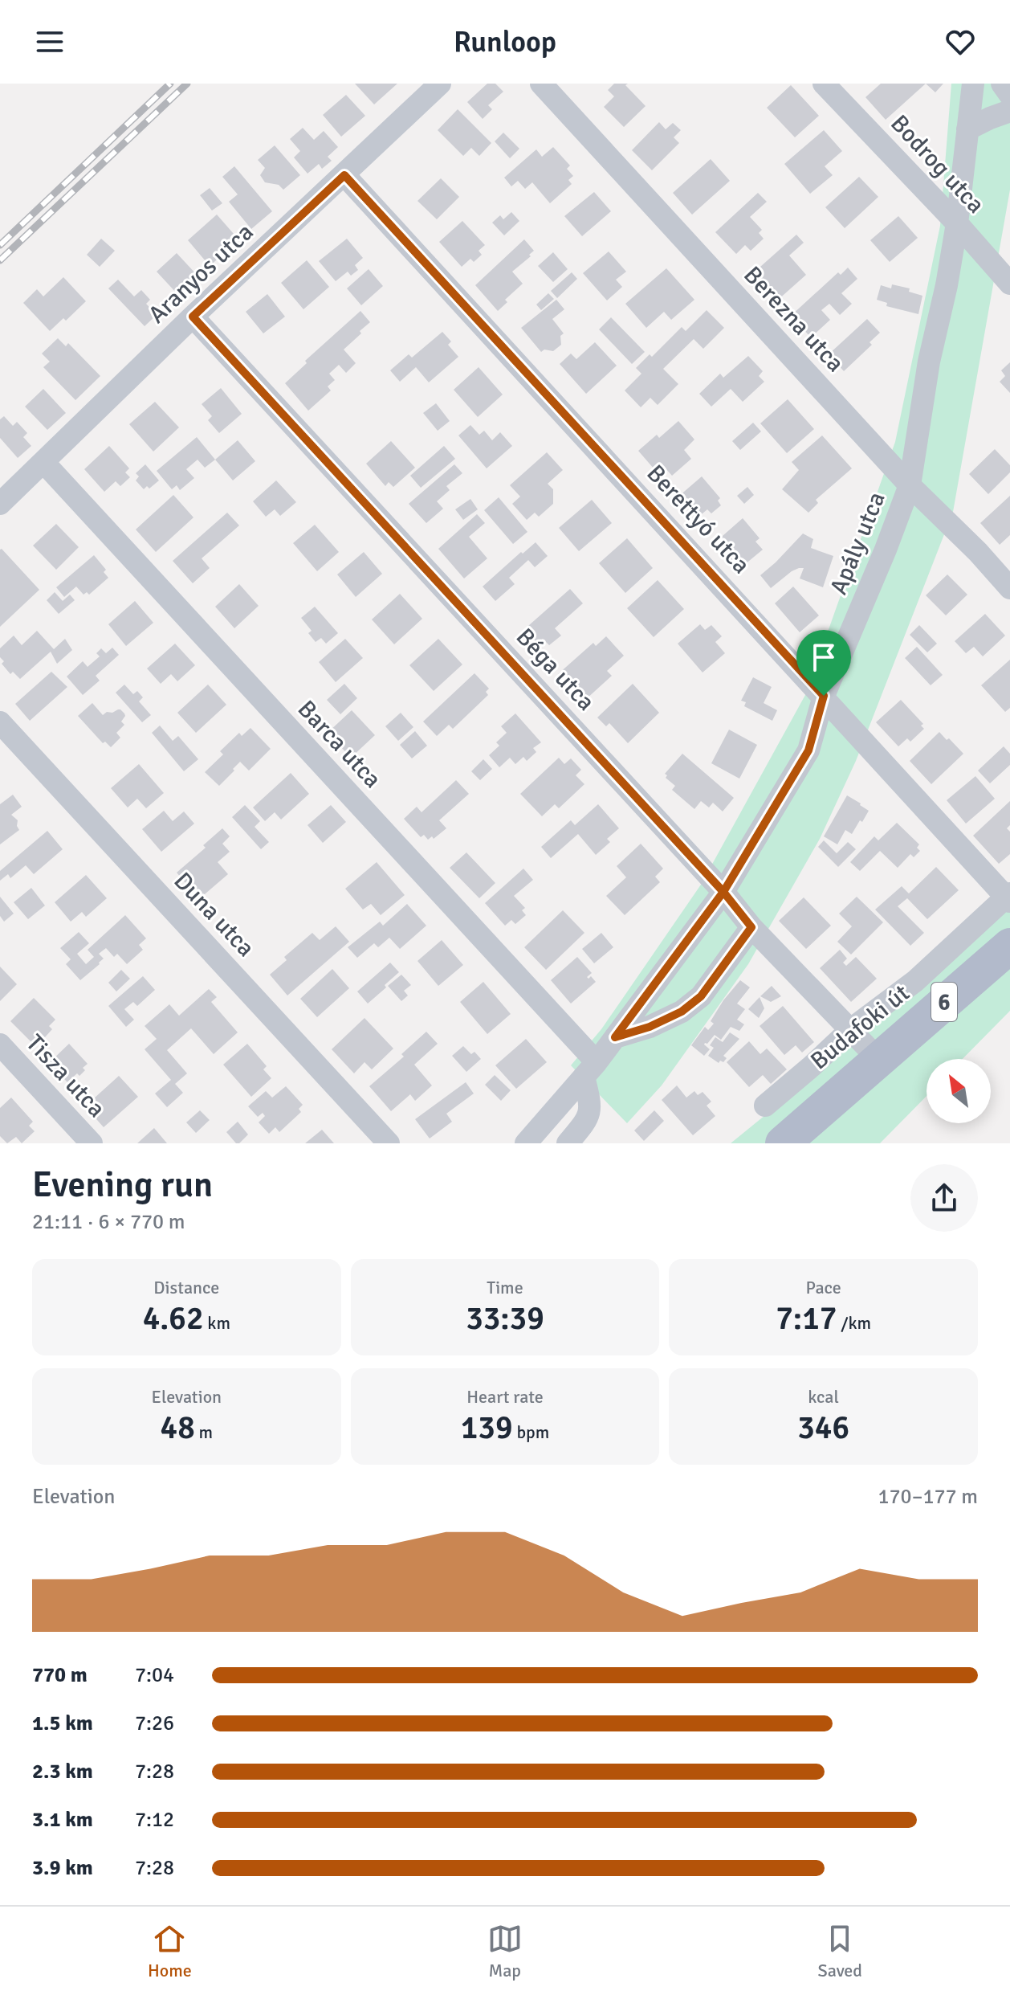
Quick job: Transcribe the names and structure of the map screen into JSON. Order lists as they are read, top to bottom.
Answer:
{
  "streets": {
    "main road": ["6", "Budafoki út"],
    "street": [
      "Bodrog utca",
      "Aranyos utca",
      "Berezna utca",
      "Berettyó utca",
      "Apály utca",
      "Béga utca",
      "Barca utca",
      "Duna utca",
      "Tisza utca"
    ]
  },
  "crossings": [
    ["Bodrog utca", "Apály utca"],
    ["Aranyos utca", "Berettyó utca"],
    ["Aranyos utca", "Béga utca"],
    ["Aranyos utca", "Barca utca"],
    ["Berezna utca", "Apály utca"],
    ["Berettyó utca", "Apály utca"],
    ["Berettyó utca", "Budafoki út"],
    ["Apály utca", "Béga utca"],
    ["Apály utca", "Barca utca"],
    ["Béga utca", "Budafoki út"]
  ],
  "north": "top left",
  "page": {
    "header": "Runloop",
    "heading": ["Evening run", "21:11 · 6 × 770 m"],
    "stats": [
      ["Distance", "4.62 km"],
      ["Time", "33:39"],
      ["Pace", "7:17 /km"],
      ["Elevation", "48 m"],
      ["Heart rate", "139 bpm"],
      ["kcal", "346"]
    ],
    "chart": ["Elevation", "170–177 m"],
    "list": [
      {
        "name": "770 m",
        "note": "7:04"
      },
      {
        "name": "1.5 km",
        "note": "7:26"
      },
      {
        "name": "2.3 km",
        "note": "7:28"
      },
      {
        "name": "3.1 km",
        "note": "7:12"
      },
      {
        "name": "3.9 km",
        "note": "7:28"
      }
    ],
    "tabs": ["Home", "Map", "Saved"]
  }
}
